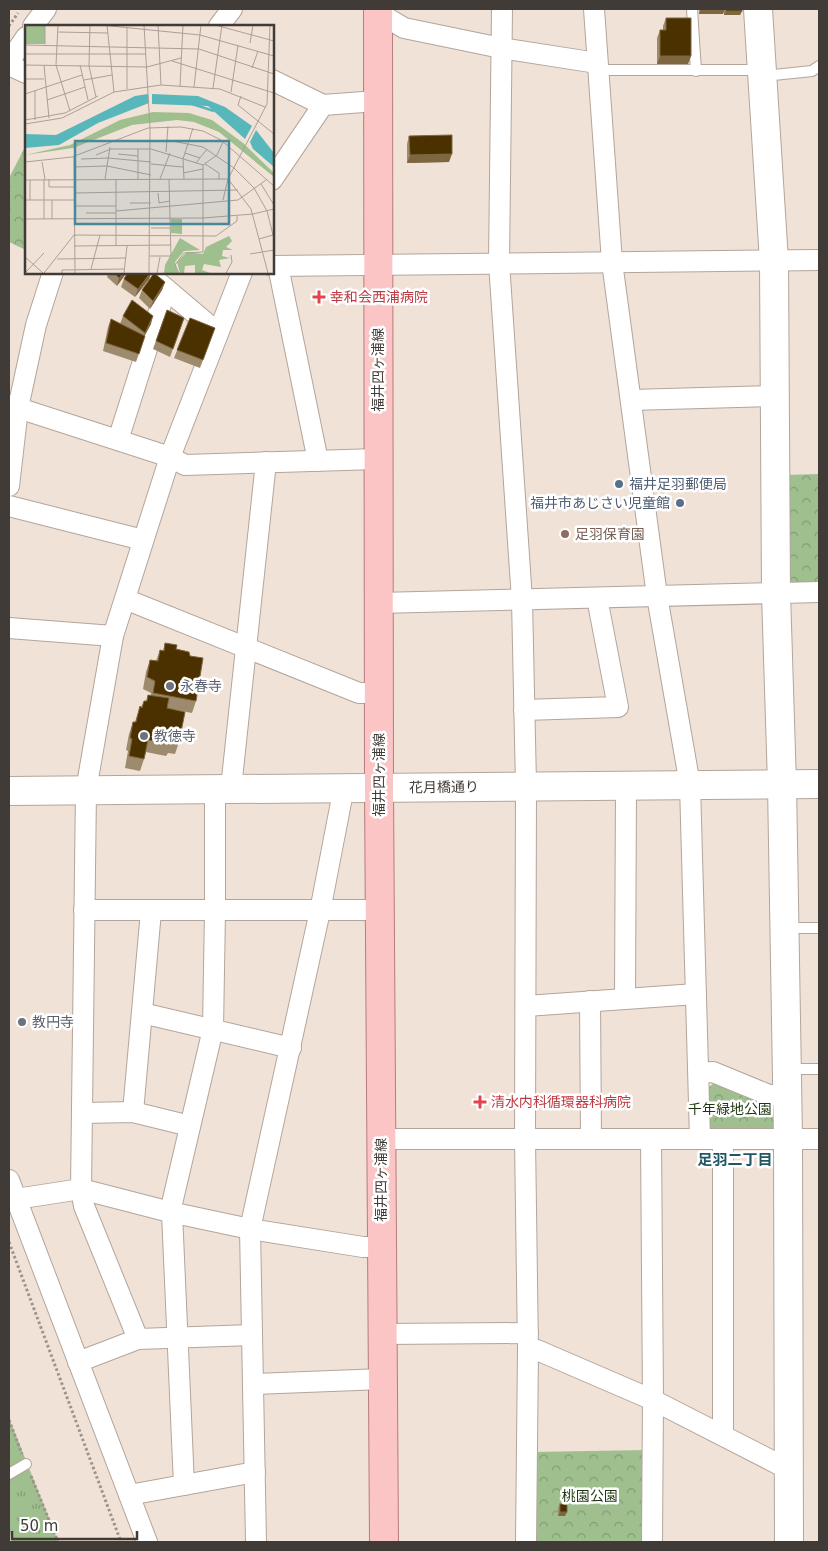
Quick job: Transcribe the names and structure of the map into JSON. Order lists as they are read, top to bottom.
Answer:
{
  "streets": {
    "main road": ["福井四ヶ浦線"],
    "street": ["花月橋通り"]
  },
  "crossings": [
    ["福井四ヶ浦線", "花月橋通り"]
  ],
  "districts": ["足羽二丁目"],
  "parks": ["千年緑地公園", "桃園公園"],
  "places": {
    "health": ["幸和会西浦病院", "清水内科循環器科病院"],
    "other": [
      "福井足羽郵便局",
      "福井市あじさい児童館",
      "足羽保育園",
      "永春寺",
      "教徳寺",
      "教円寺"
    ]
  },
  "scale_bar": "50 m"
}
